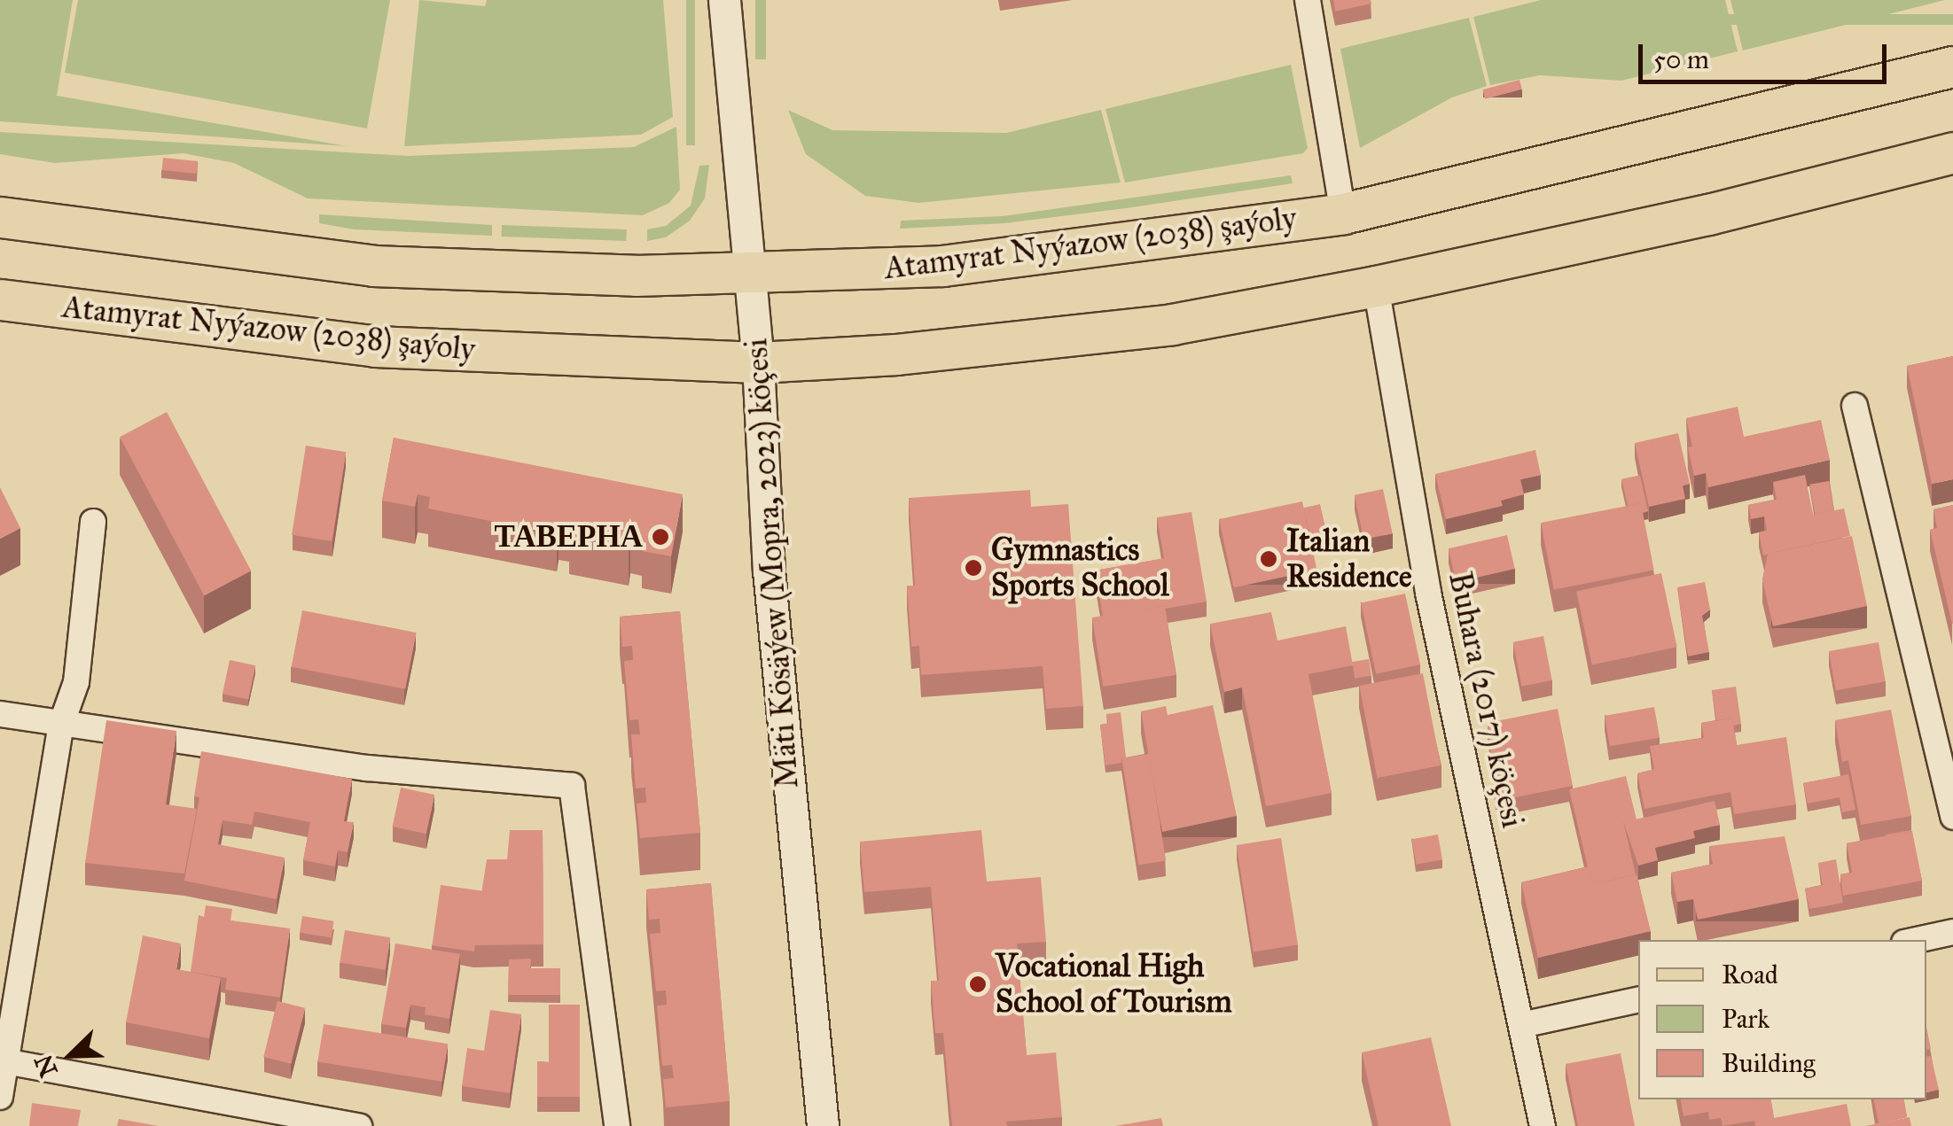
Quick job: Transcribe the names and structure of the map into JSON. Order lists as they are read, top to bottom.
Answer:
{
  "streets": {
    "main road": ["Atamyrat Nyýazow (2038) şaýoly"],
    "street": ["Mäti Kösäýew (Mopra, 2023) köçesi", "Buhara (2017) köçesi"]
  },
  "crossings": [
    ["Atamyrat Nyýazow (2038) şaýoly", "Mäti Kösäýew (Mopra, 2023) köçesi"],
    ["Atamyrat Nyýazow (2038) şaýoly", "Buhara (2017) köçesi"]
  ],
  "places": [
    "ТАВЕРНА",
    "Italian Residence",
    "Gymnastics Sports School",
    "Vocational High School of Tourism"
  ],
  "legend": ["Road", "Park", "Building"],
  "scale_bar": "50 m",
  "north": "bottom left"
}
